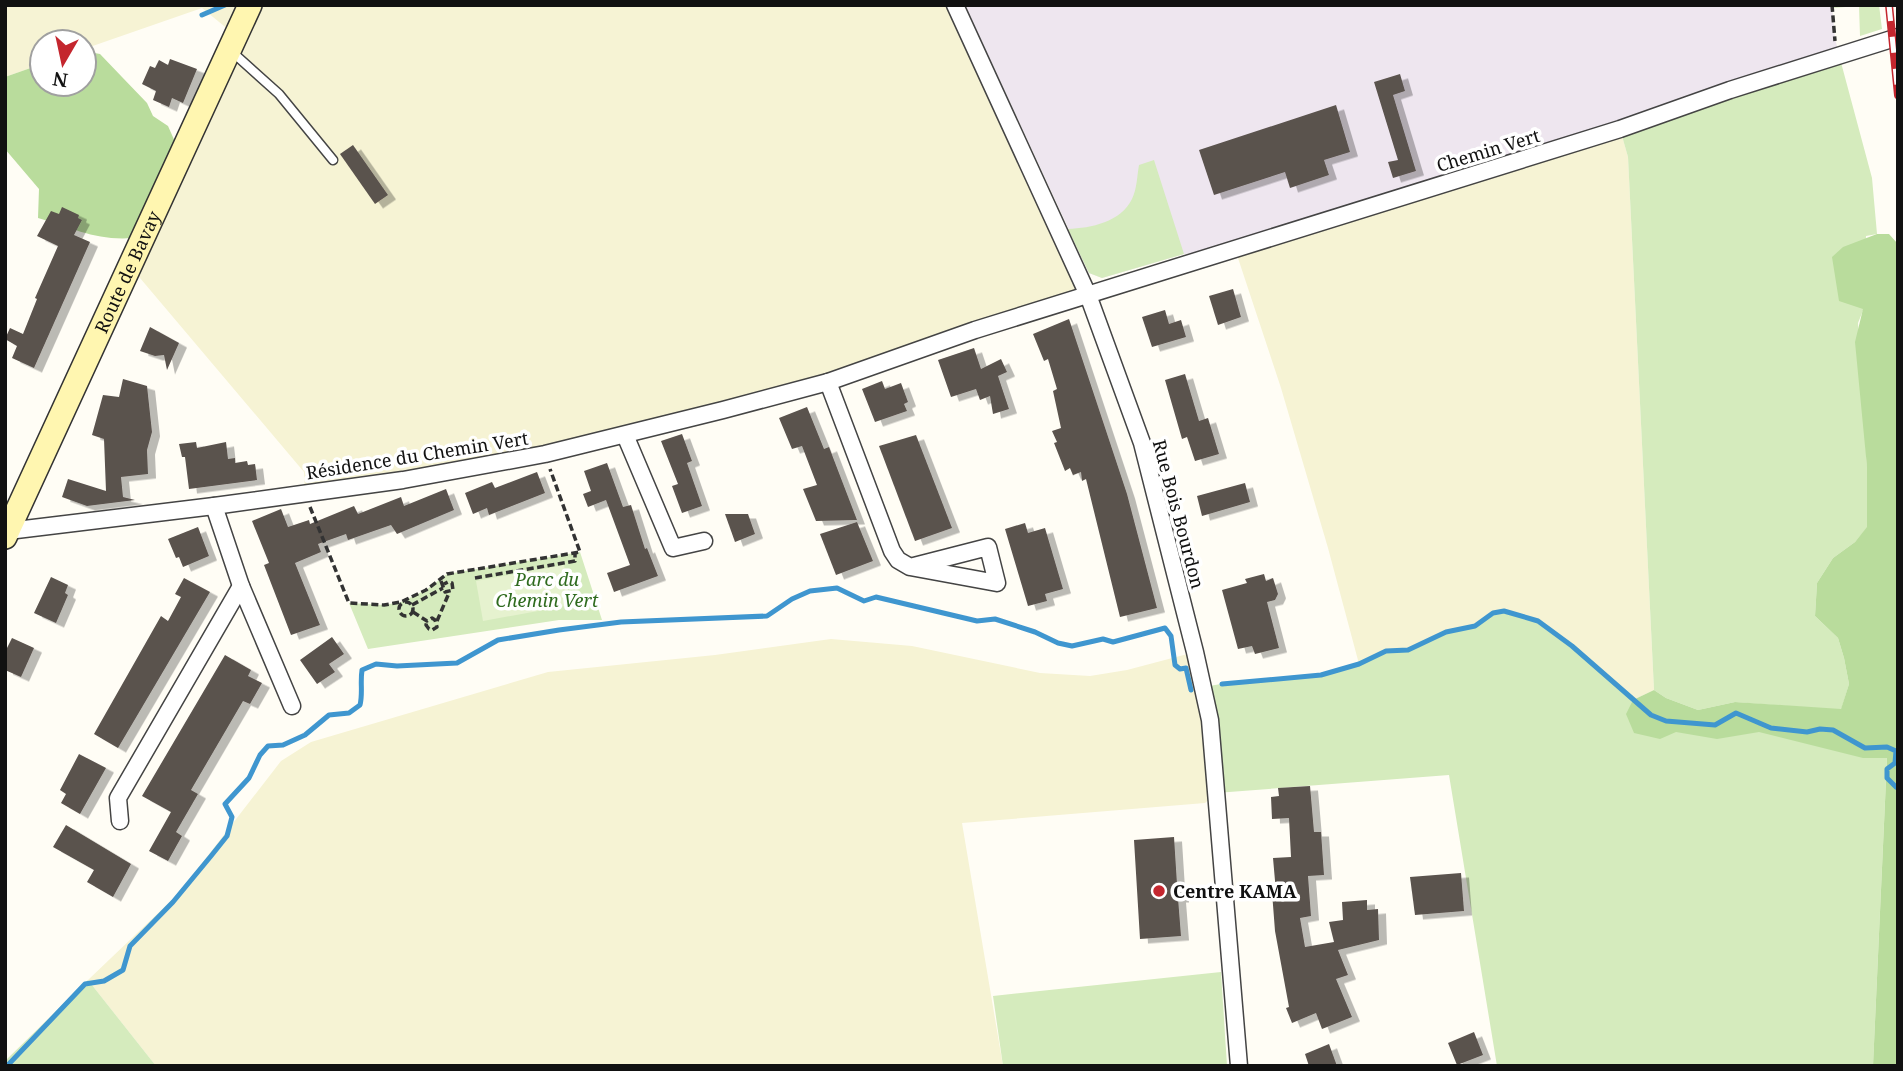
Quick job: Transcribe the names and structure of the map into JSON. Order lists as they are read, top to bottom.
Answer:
{
  "streets": {
    "main road": ["Route de Bavay"],
    "street": ["Chemin Vert", "Résidence du Chemin Vert", "Rue Bois Bourdon"]
  },
  "crossings": [
    ["Chemin Vert", "Résidence du Chemin Vert"],
    ["Chemin Vert", "Rue Bois Bourdon"],
    ["Route de Bavay", "Résidence du Chemin Vert"],
    ["Résidence du Chemin Vert", "Rue Bois Bourdon"]
  ],
  "parks": ["Parc du Chemin Vert"],
  "places": ["Centre KAMA"],
  "north": "bottom"
}
